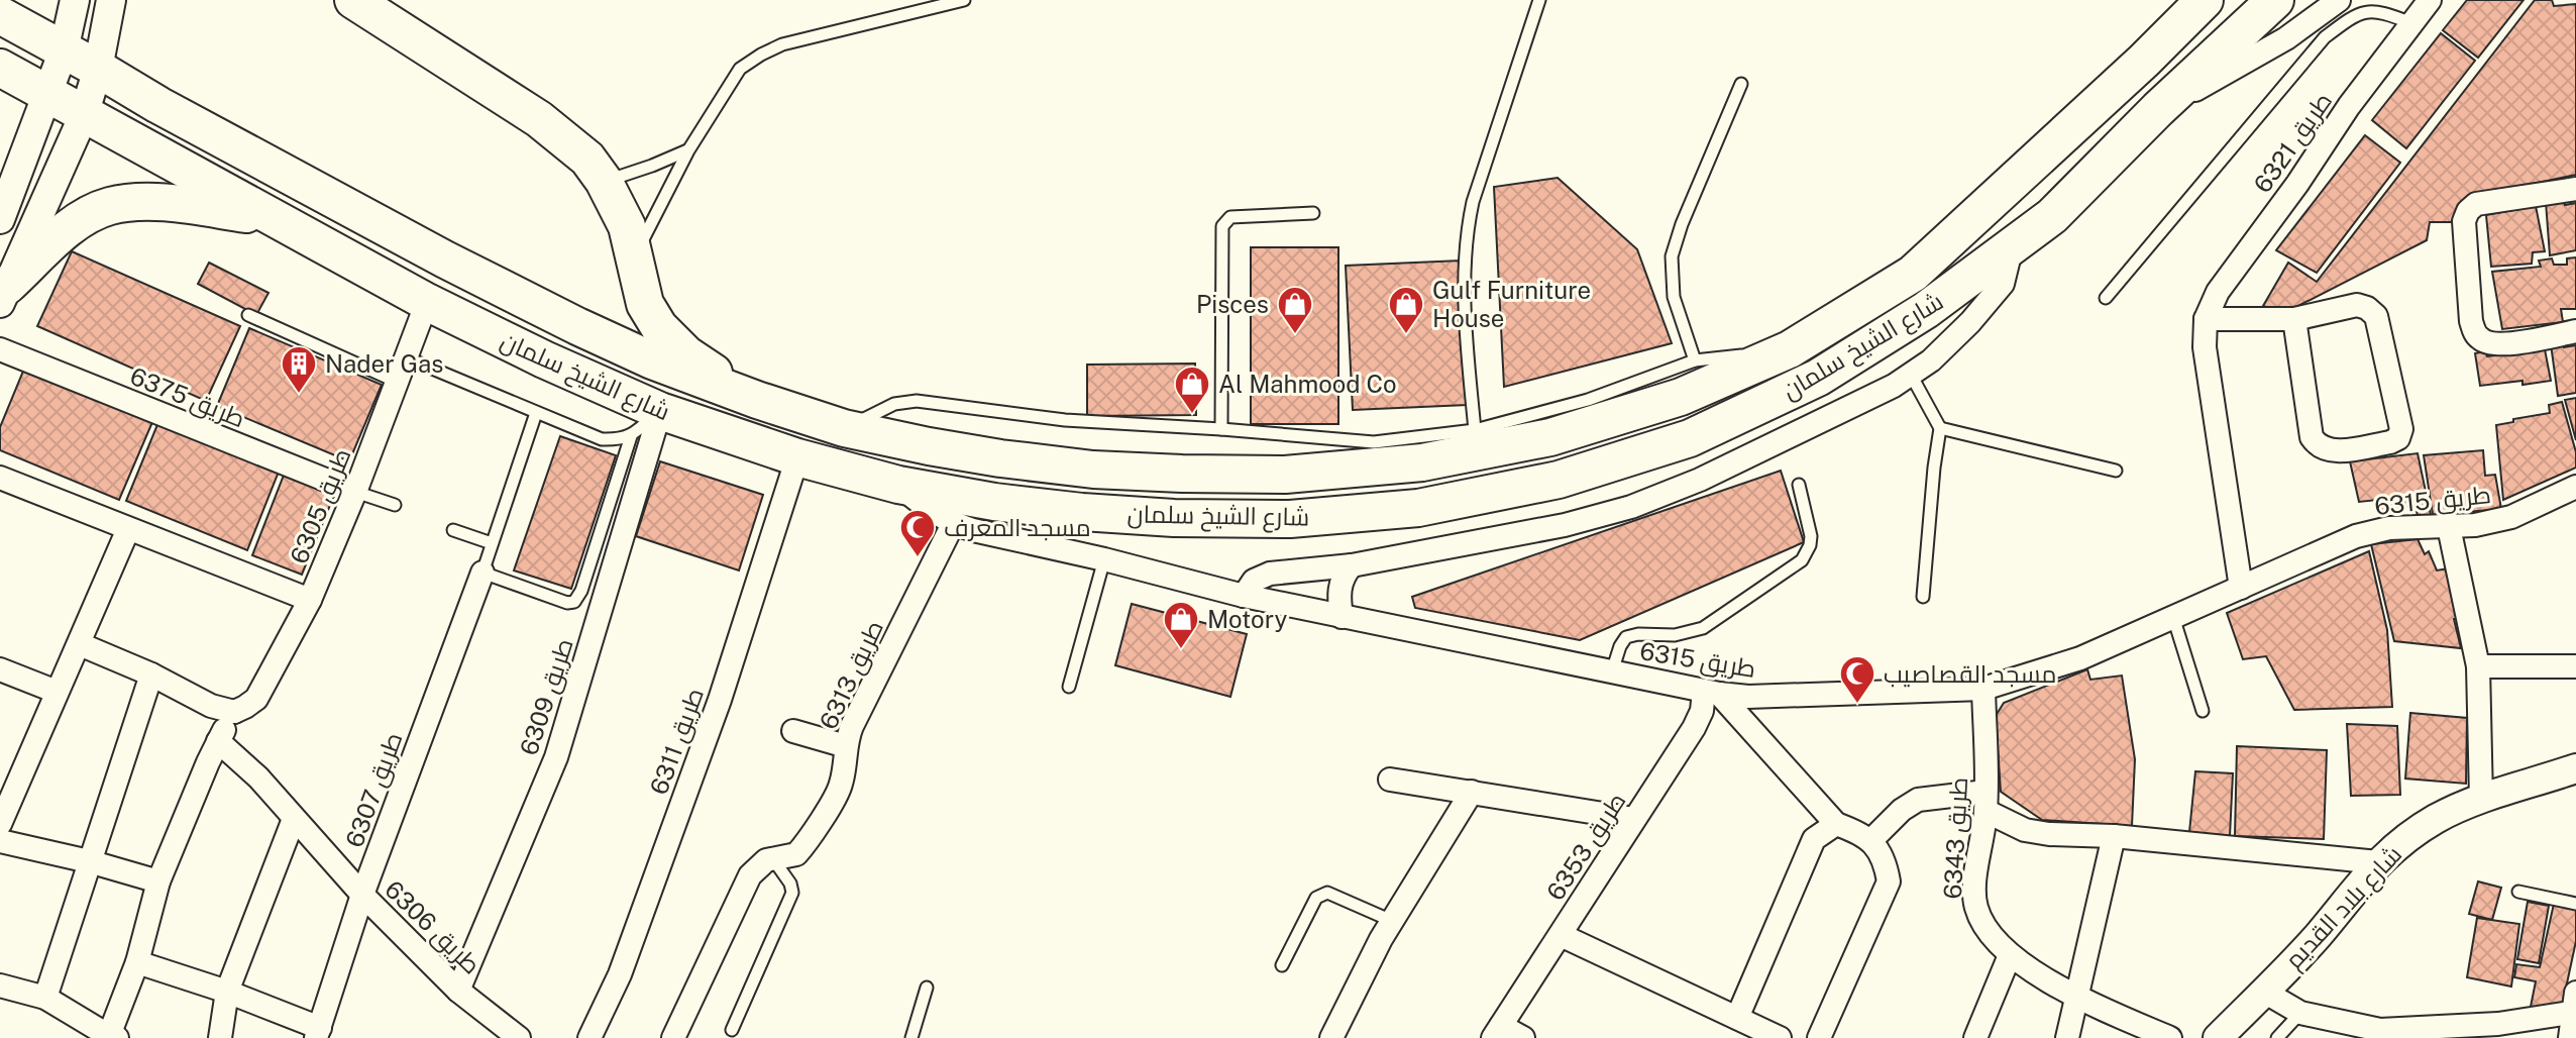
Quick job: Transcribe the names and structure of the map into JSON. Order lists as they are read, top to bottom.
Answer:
{
  "streets": {
    "main road": ["شارع الشيخ سلمان"],
    "street": [
      "طريق 6321",
      "طريق 6375",
      "طريق 6315",
      "طريق 6305",
      "طريق 6313",
      "طريق 6309",
      "طريق 6311",
      "طريق 6307",
      "طريق 6343",
      "طريق 6353",
      "شارع بلاد القديم",
      "طريق 6306"
    ]
  },
  "crossings": [
    ["طريق 6321", "طريق 6315"],
    ["شارع الشيخ سلمان", "طريق 6315"],
    ["شارع الشيخ سلمان", "طريق 6305"],
    ["شارع الشيخ سلمان", "طريق 6309"],
    ["شارع الشيخ سلمان", "طريق 6311"],
    ["طريق 6375", "طريق 6305"],
    ["طريق 6315", "طريق 6313"],
    ["طريق 6315", "طريق 6343"],
    ["طريق 6315", "طريق 6353"],
    ["طريق 6305", "طريق 6306"],
    ["طريق 6309", "طريق 6306"],
    ["طريق 6307", "طريق 6306"]
  ],
  "places": {
    "shop": [
      "Pisces",
      "Gulf Furniture House",
      "Al Mahmood Co",
      "Motory"
    ],
    "building": ["Nader Gas"],
    "mosque": ["مسجد المعرف", "مسجد القصاصيب"]
  }
}
